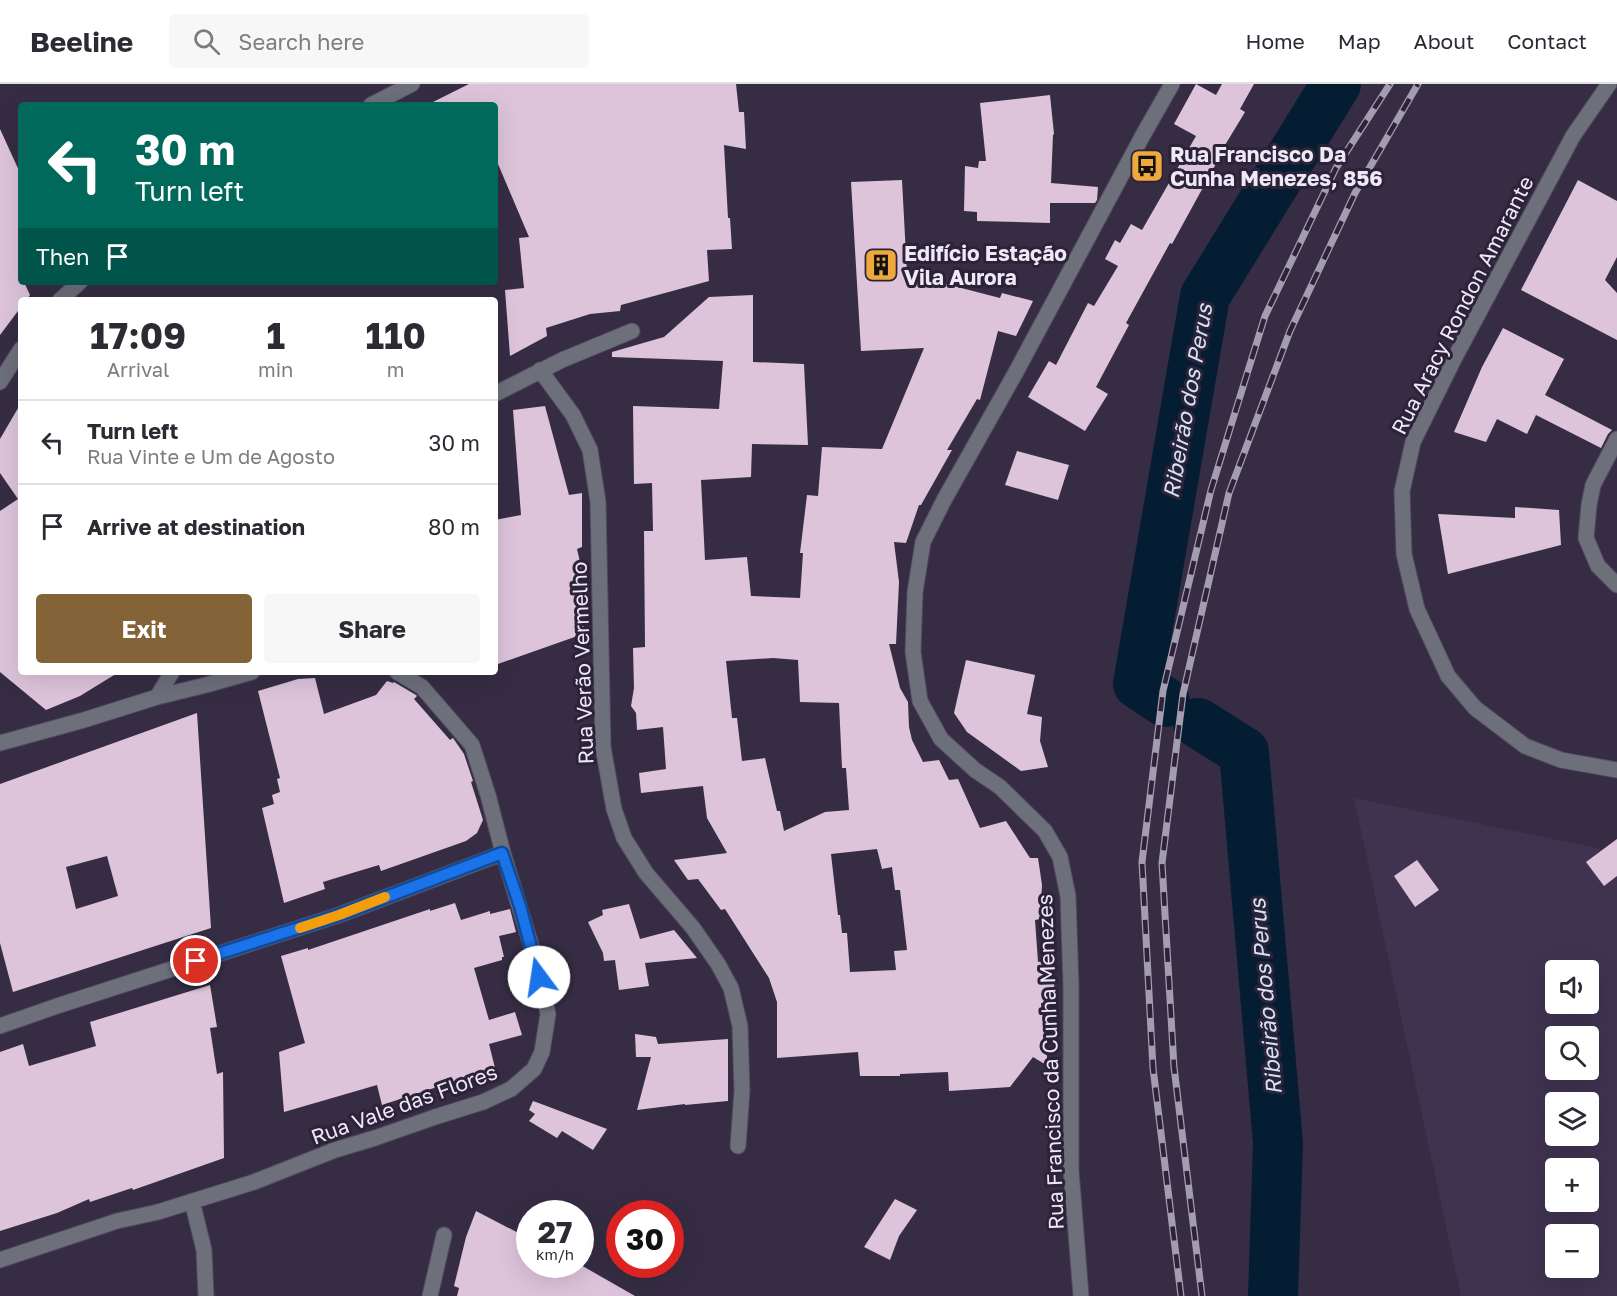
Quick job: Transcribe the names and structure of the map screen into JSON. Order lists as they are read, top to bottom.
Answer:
{
  "streets": {
    "street": [
      "Rua Aracy Rondon Amarante",
      "Rua Verão Vermelho",
      "Rua Francisco da Cunha Menezes",
      "Rua Vale das Flores"
    ]
  },
  "water": ["Ribeirão dos Perus"],
  "places": {
    "bus stop": ["Rua Francisco Da Cunha Menezes, 856"],
    "building": ["Edifício Estação Vila Aurora"]
  },
  "page": {
    "header": "Beeline",
    "search": "Search here",
    "nav": [
      "Home",
      "Map",
      "About",
      "Contact"
    ],
    "turn": ["30 m", "Turn left"],
    "then": "Then",
    "eta": [
      "17:09",
      "Arrival",
      "1",
      "min",
      "110",
      "m"
    ],
    "list": [
      {
        "name": "Turn left",
        "note": "Rua Vinte e Um de Agosto",
        "value": "30 m"
      },
      {
        "name": "Arrive at destination",
        "value": "80 m"
      }
    ],
    "buttons": ["Exit", "Share"],
    "map_buttons": ["+", "−"],
    "speed": "27 km/h",
    "limit": "30"
  }
}
